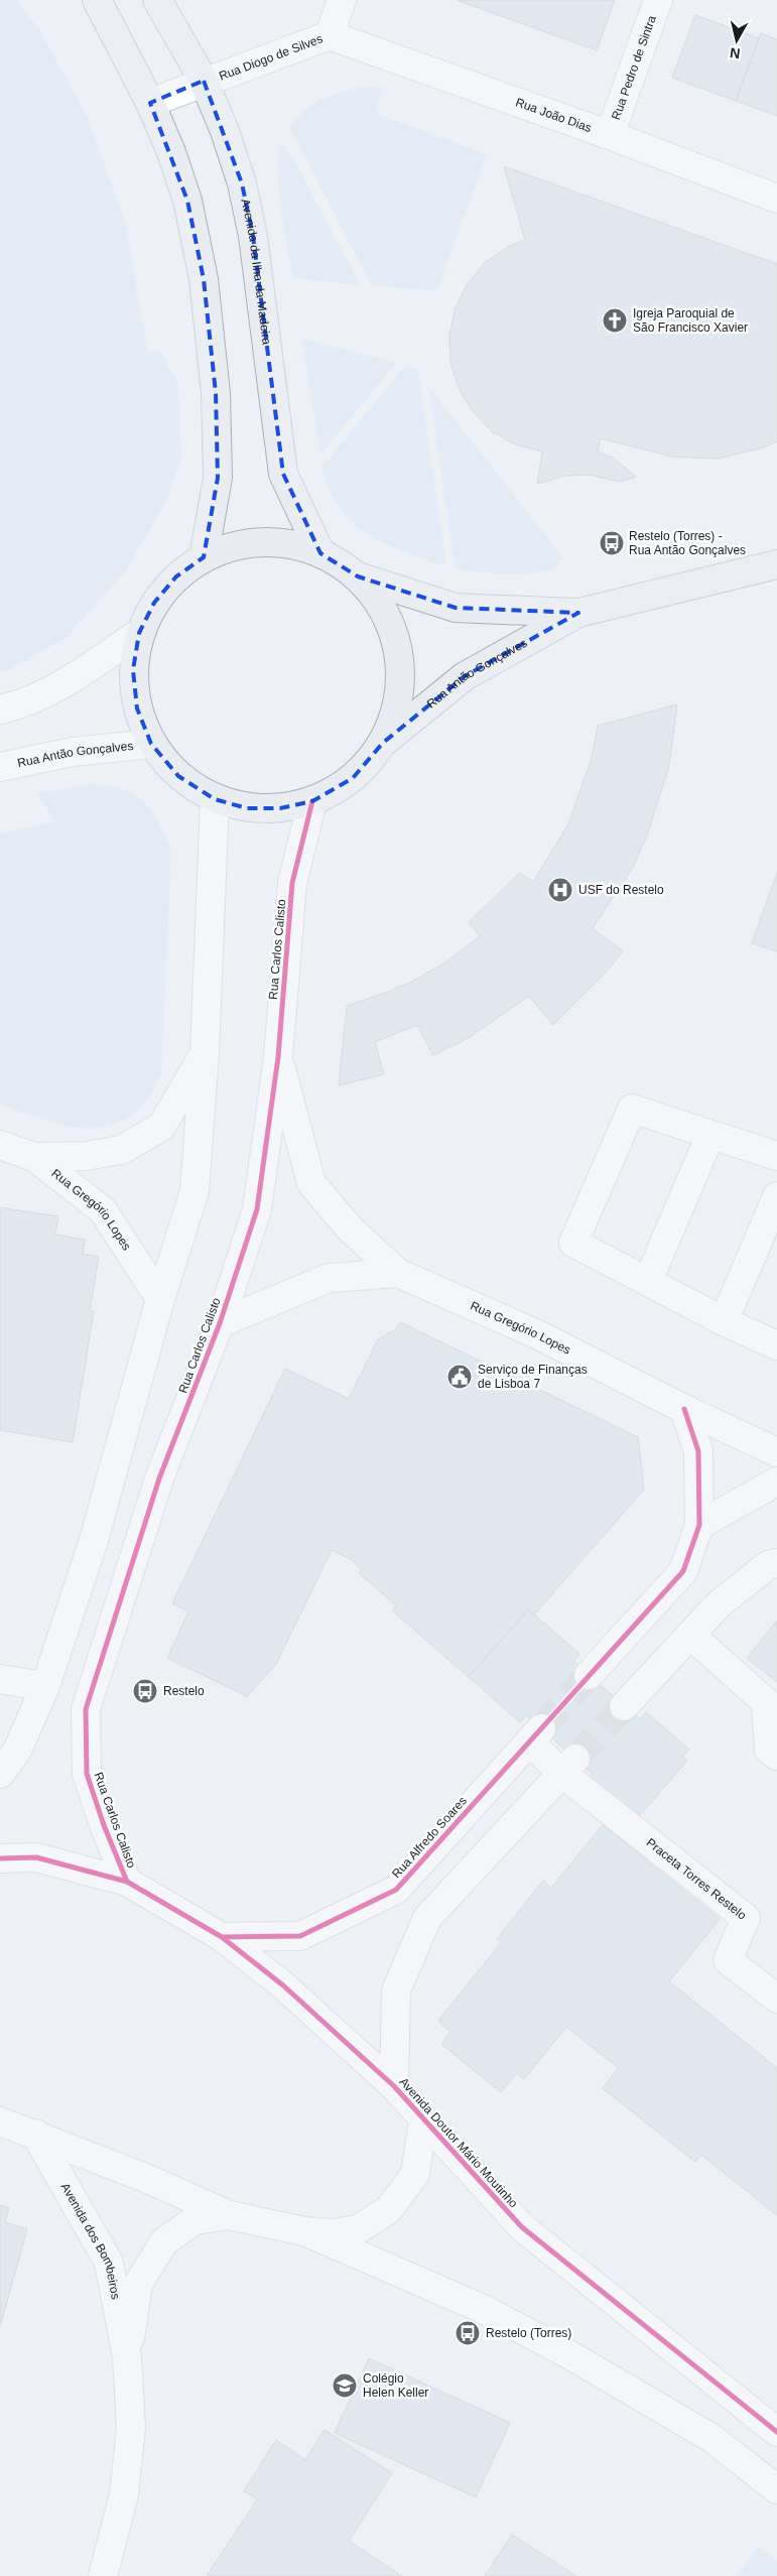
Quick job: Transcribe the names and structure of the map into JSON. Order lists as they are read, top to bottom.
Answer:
{
  "streets": {
    "main road": ["Avenida da Ilha da Madeira", "Rua Antão Gonçalves"],
    "street": [
      "Rua Diogo de Silves",
      "Rua Pedro de Sintra",
      "Rua João Dias",
      "Rua Carlos Calisto",
      "Rua Gregório Lopes",
      "Rua Alfredo Soares",
      "Praceta Torres Restelo",
      "Avenida Doutor Mário Moutinho",
      "Avenida dos Bombeiros"
    ]
  },
  "crossings": [
    ["Rua Diogo de Silves", "Rua João Dias"],
    ["Rua Diogo de Silves", "Avenida da Ilha da Madeira"],
    ["Rua Pedro de Sintra", "Rua João Dias"],
    ["Rua Carlos Calisto", "Avenida Doutor Mário Moutinho"],
    ["Rua Alfredo Soares", "Praceta Torres Restelo"],
    ["Rua Alfredo Soares", "Avenida Doutor Mário Moutinho"],
    ["Avenida Doutor Mário Moutinho", "Avenida dos Bombeiros"]
  ],
  "places": {
    "church": ["Igreja Paroquial de São Francisco Xavier"],
    "bus stop": ["Restelo (Torres) - Rua Antão Gonçalves", "Restelo", "Restelo (Torres)"],
    "hospital": ["USF do Restelo"],
    "public building": ["Serviço de Finanças de Lisboa 7"],
    "school or university": ["Colégio Helen Keller"]
  },
  "north": "bottom"
}
